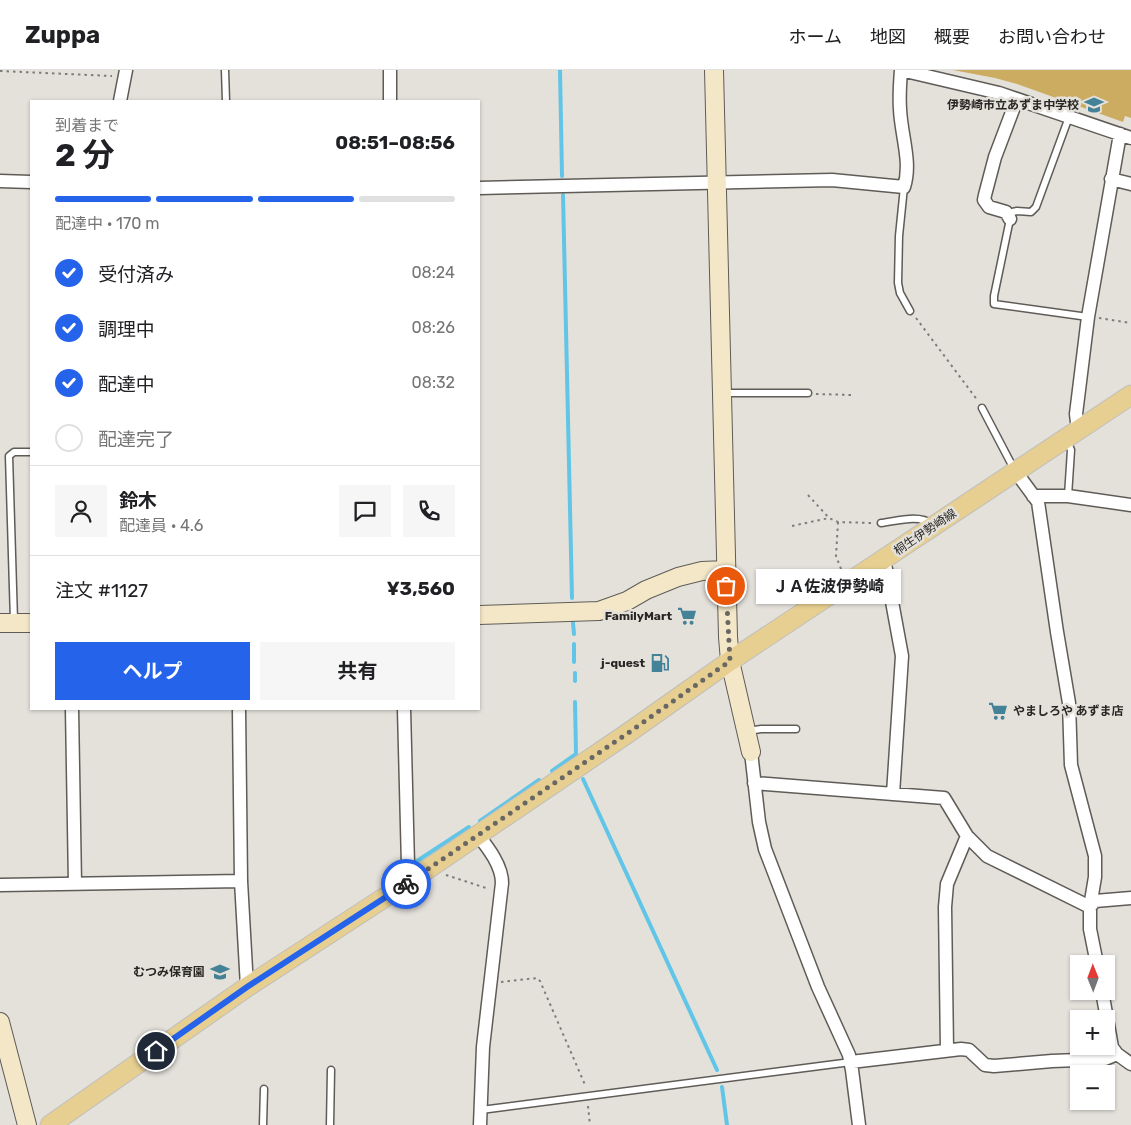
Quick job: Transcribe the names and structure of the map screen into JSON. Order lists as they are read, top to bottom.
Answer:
{
  "streets": {
    "main road": ["桐生伊勢崎線"]
  },
  "places": {
    "school or university": ["伊勢崎市立あずま中学校", "むつみ保育園"],
    "other": ["ＪＡ佐波伊勢崎"],
    "supermarket": ["FamilyMart", "やましろや あずま店"],
    "fuel station": ["j-quest"]
  },
  "north": "top",
  "page": {
    "header": "Zuppa",
    "nav": [
      "ホーム",
      "地図",
      "概要",
      "お問い合わせ"
    ],
    "heading": ["2 分", "到着まで", "08:51–08:56"],
    "panel": [
      "鈴木",
      "配達員 · 4.6",
      "注文 #1127",
      "¥3,560"
    ],
    "bar": "配達中 · 170 m",
    "list": [
      ["受付済み", "08:24"],
      ["調理中", "08:26"],
      ["配達中", "08:32"],
      "配達完了"
    ],
    "bubble": "ＪＡ佐波伊勢崎",
    "buttons": ["ヘルプ", "共有"],
    "map_buttons": ["+", "−"]
  }
}
